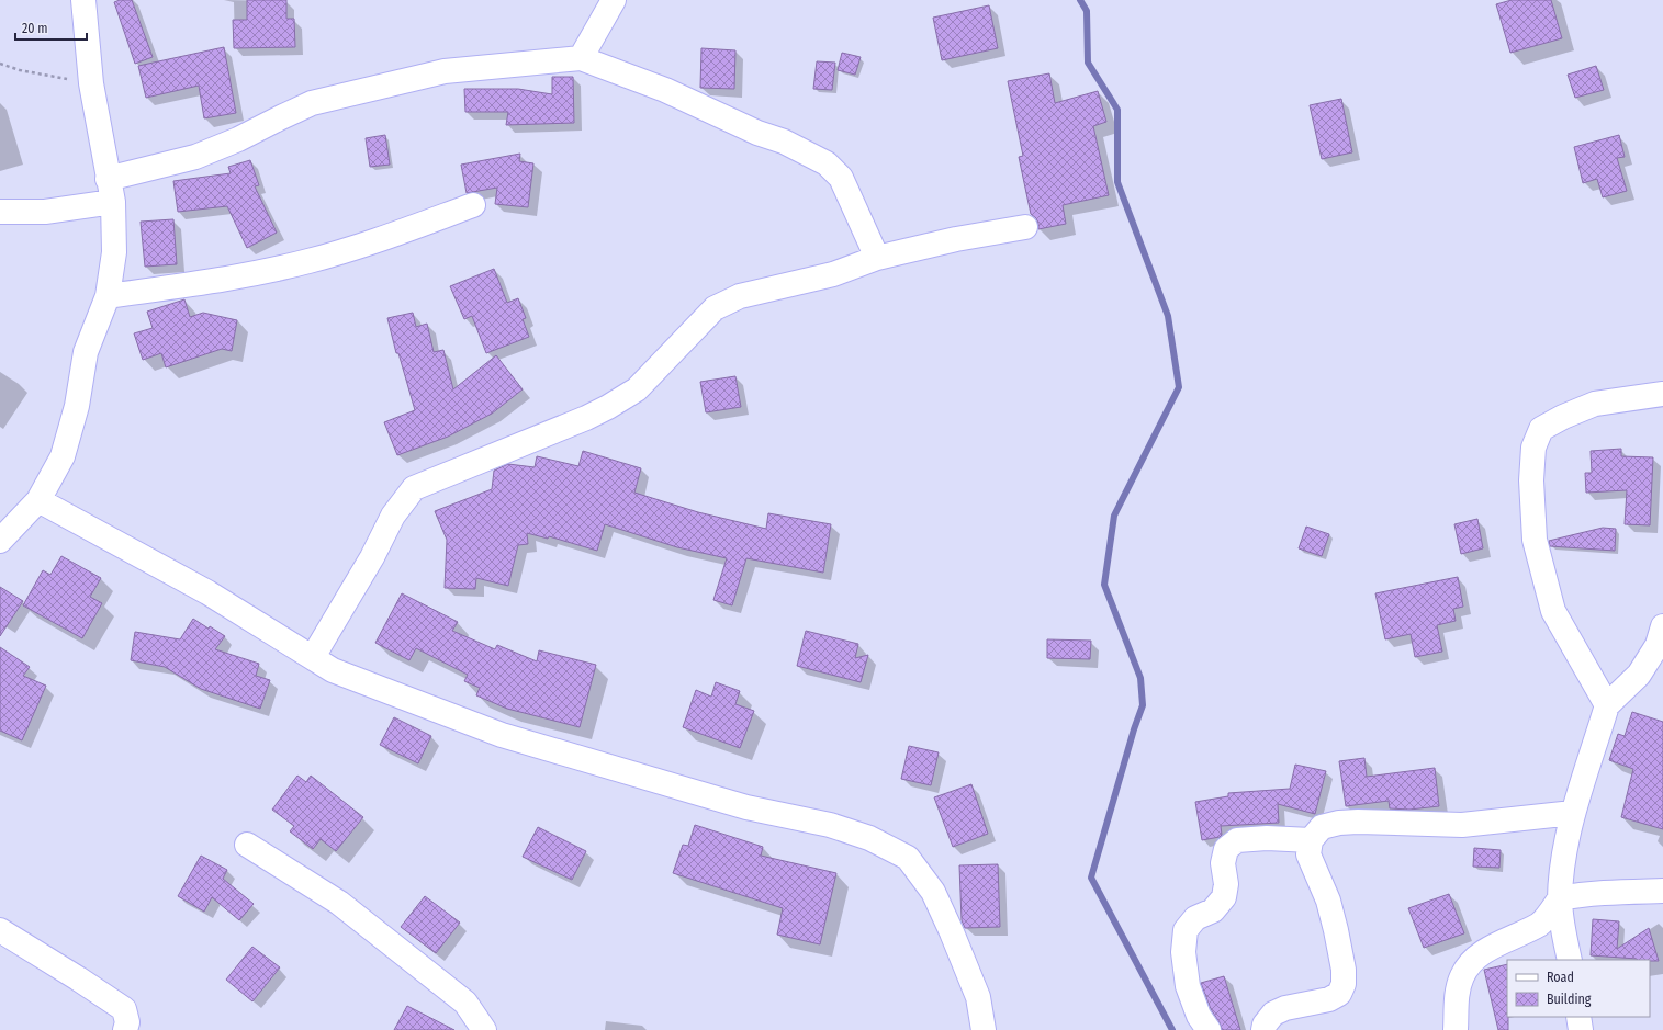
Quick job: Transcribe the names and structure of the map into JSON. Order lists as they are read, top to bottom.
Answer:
{
  "legend": ["Road", "Building"],
  "scale_bar": "20 m"
}
